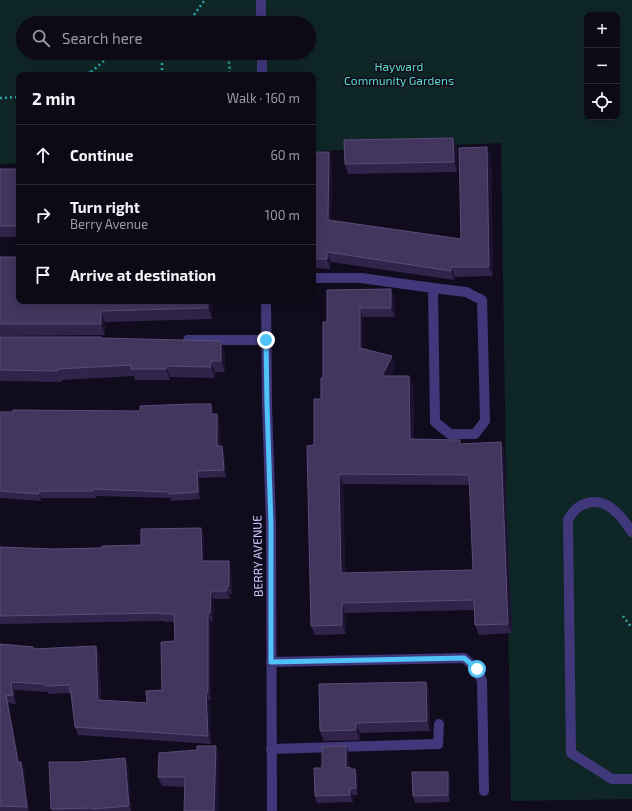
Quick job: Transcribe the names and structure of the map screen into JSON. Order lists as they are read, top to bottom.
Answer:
{
  "streets": {
    "street": ["BERRY AVENUE"]
  },
  "parks": ["Hayward Community Gardens"],
  "page": {
    "map_buttons": ["+", "−"],
    "search": "Search here",
    "heading": ["2 min", "Walk · 160 m"],
    "list": [
      ["Continue", "60 m"],
      ["Turn right", "Berry Avenue", "100 m"],
      "Arrive at destination"
    ]
  }
}
